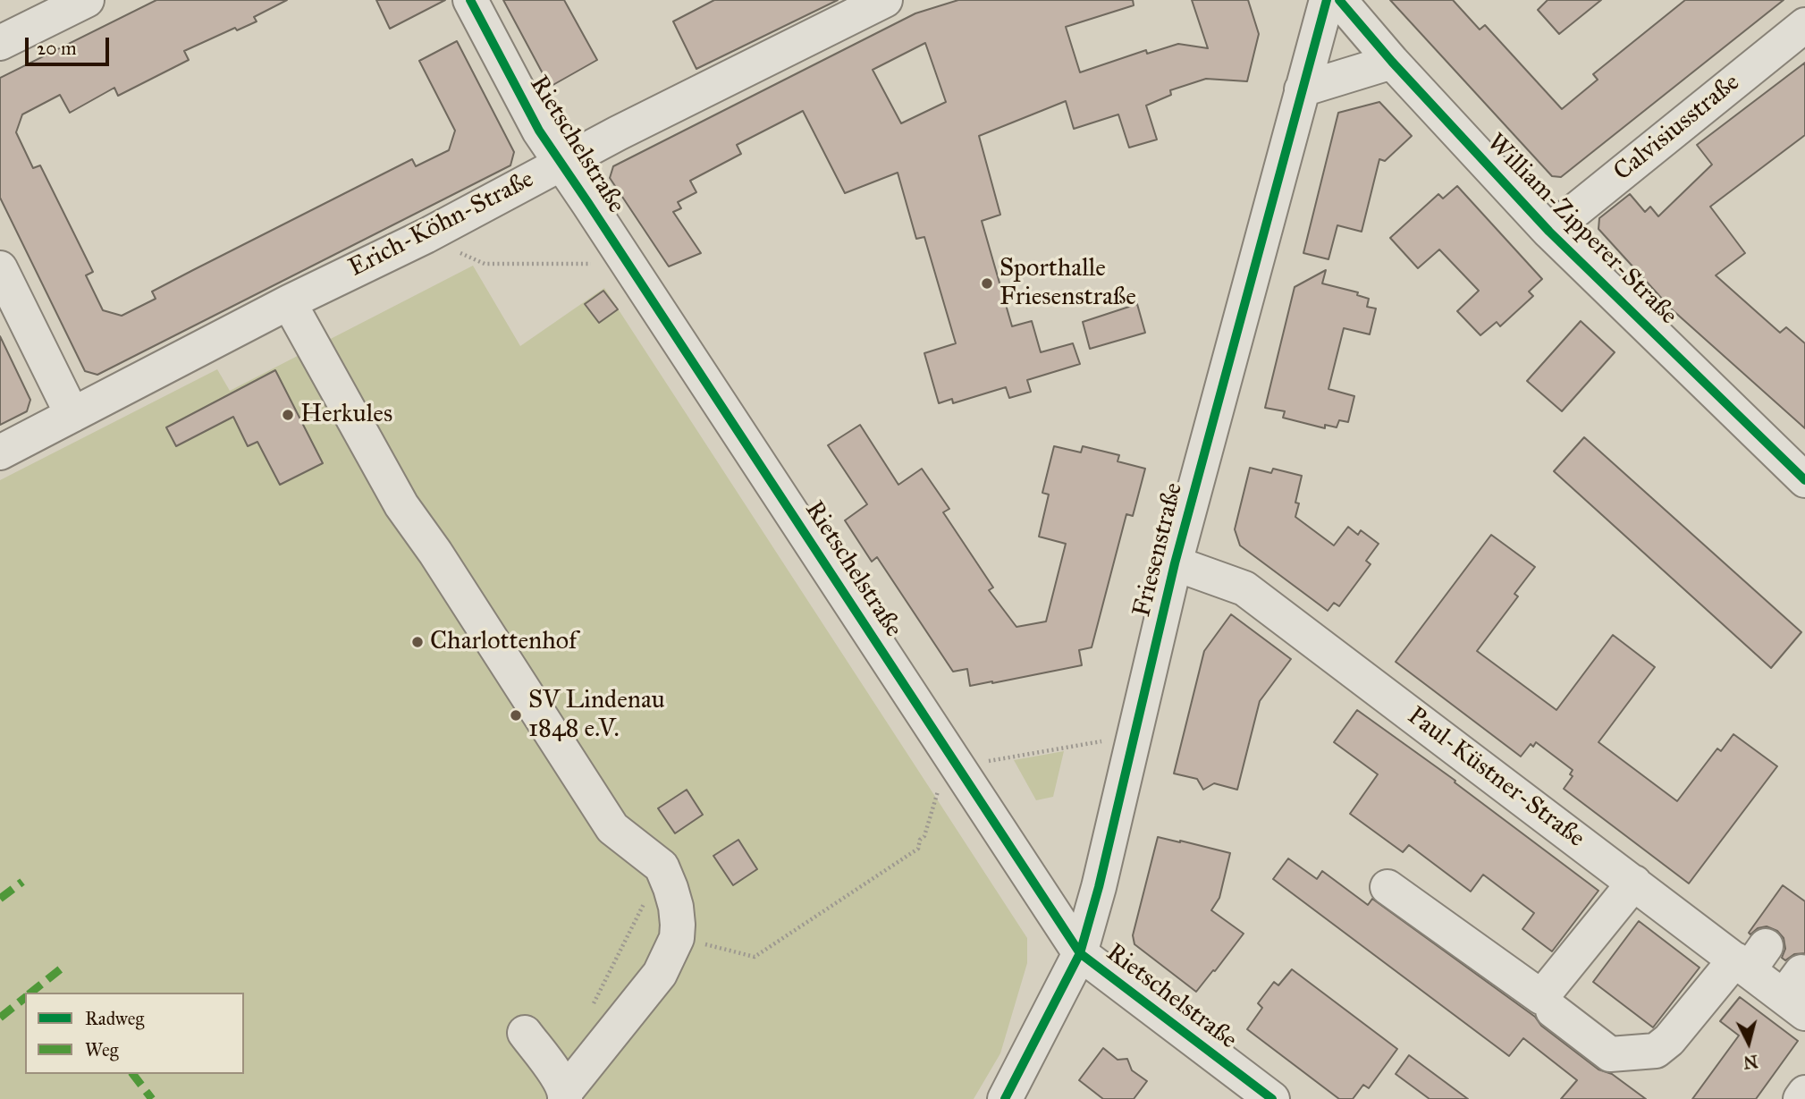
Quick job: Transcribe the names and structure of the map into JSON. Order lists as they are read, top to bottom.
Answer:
{
  "streets": {
    "street": [
      "Calvisiusstraße",
      "Rietschelstraße",
      "Erich-Köhn-Straße",
      "William-Zipperer-Straße",
      "Friesenstraße",
      "Paul-Küstner-Straße"
    ]
  },
  "crossings": [
    ["Calvisiusstraße", "William-Zipperer-Straße"],
    ["Rietschelstraße", "Erich-Köhn-Straße"],
    ["Rietschelstraße", "Friesenstraße"],
    ["Friesenstraße", "Paul-Küstner-Straße"]
  ],
  "places": [
    "Sporthalle Friesenstraße",
    "Herkules",
    "Charlottenhof",
    "SV Lindenau 1848 e.V."
  ],
  "legend": ["Radweg", "Weg"],
  "scale_bar": "20 m",
  "north": "bottom"
}
